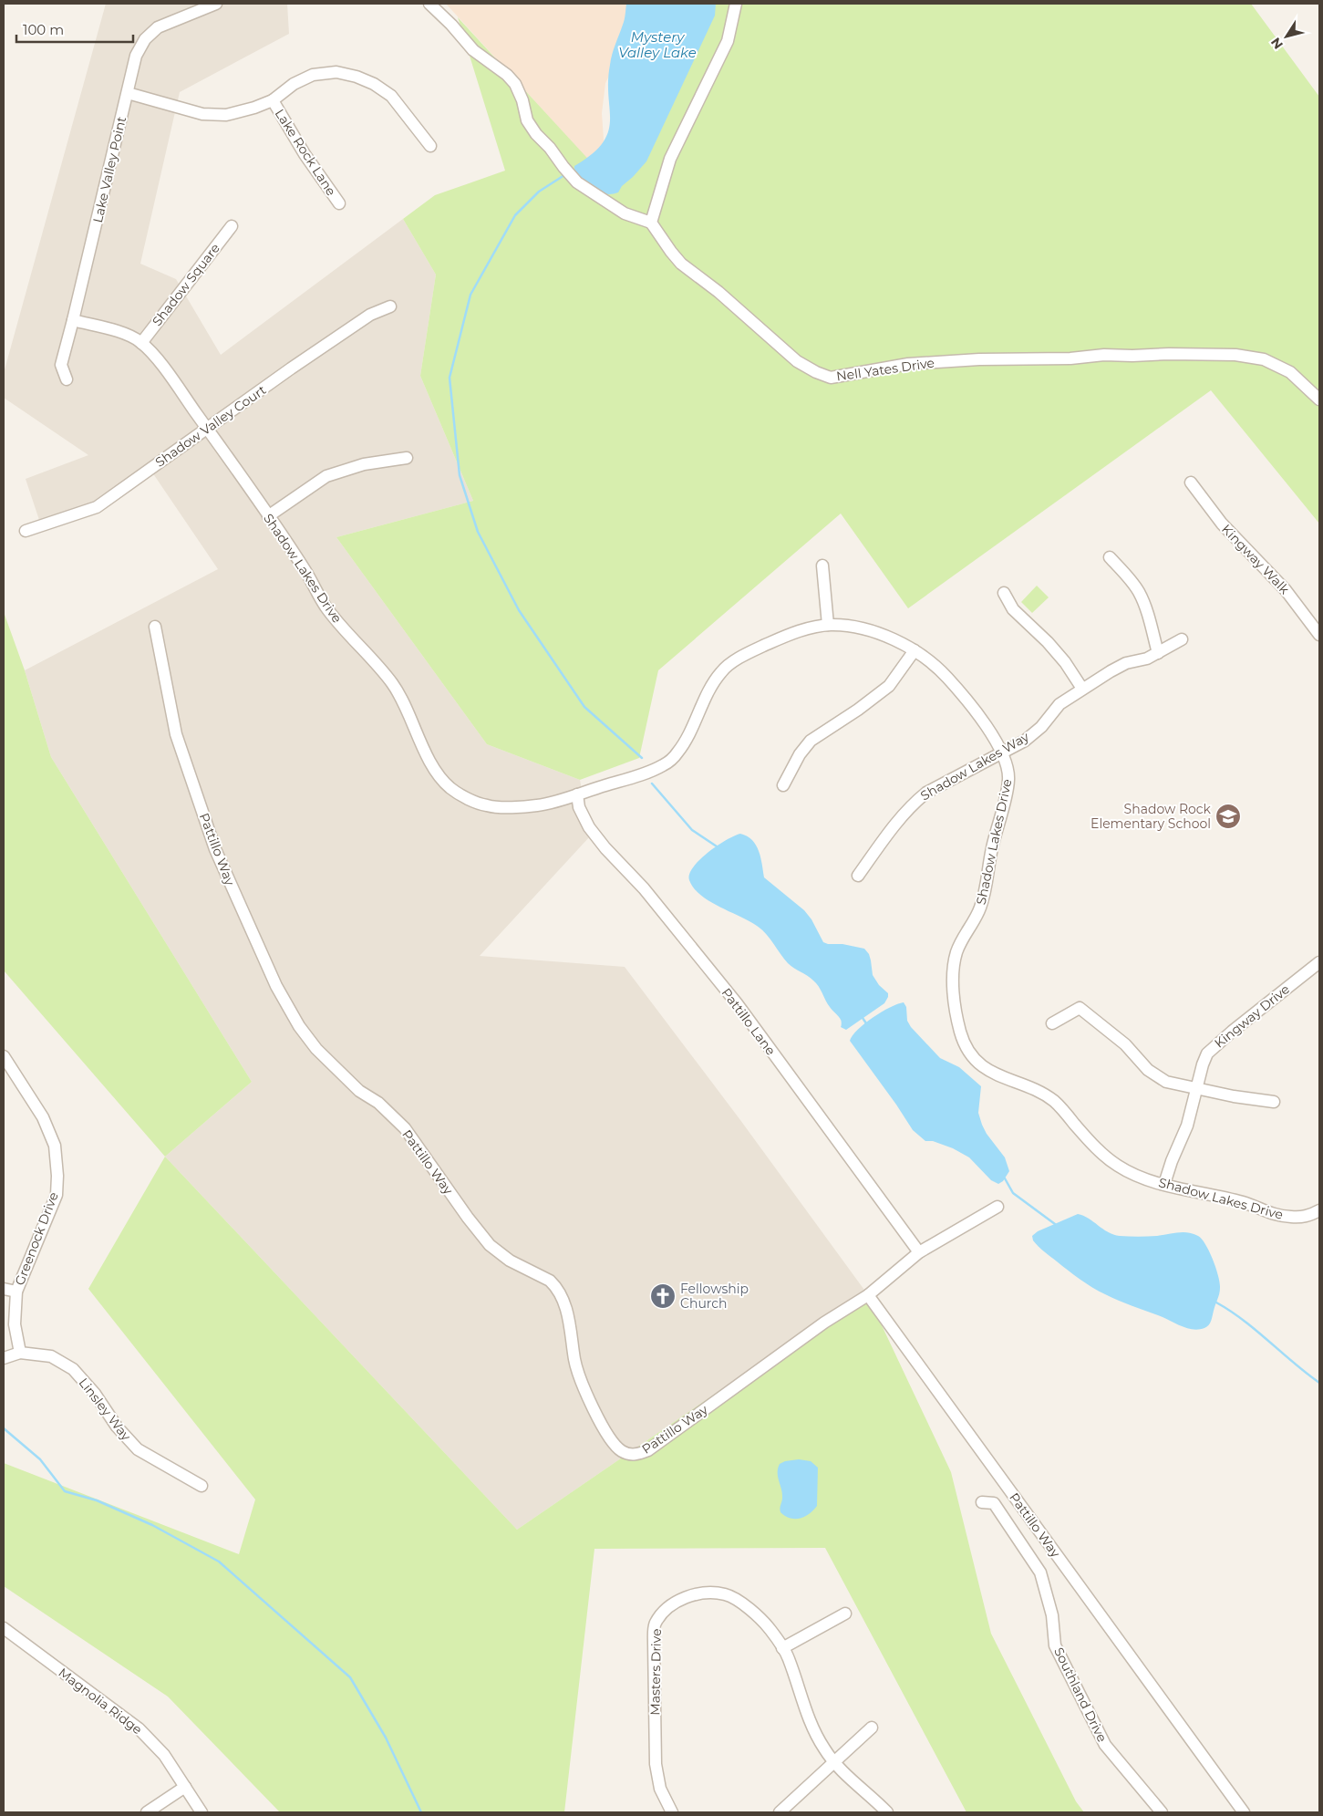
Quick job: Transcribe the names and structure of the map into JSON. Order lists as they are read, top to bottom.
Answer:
{
  "streets": {
    "street": [
      "Lake Rock Lane",
      "Lake Valley Point",
      "Shadow Square",
      "Nell Yates Drive",
      "Shadow Valley Court",
      "Kingway Walk",
      "Shadow Lakes Drive",
      "Shadow Lakes Way",
      "Pattillo Way",
      "Kingway Drive",
      "Pattillo Lane",
      "Greenock Drive",
      "Linsley Way",
      "Masters Drive",
      "Southland Drive",
      "Magnolia Ridge"
    ]
  },
  "crossings": [
    ["Lake Valley Point", "Shadow Lakes Drive"],
    ["Shadow Square", "Shadow Lakes Drive"],
    ["Shadow Valley Court", "Shadow Lakes Drive"],
    ["Shadow Lakes Drive", "Shadow Lakes Way"],
    ["Shadow Lakes Drive", "Kingway Drive"],
    ["Shadow Lakes Drive", "Pattillo Lane"],
    ["Greenock Drive", "Linsley Way"]
  ],
  "water": ["Mystery Valley Lake"],
  "places": {
    "school or university": ["Shadow Rock Elementary School"],
    "church": ["Fellowship Church"]
  },
  "scale_bar": "100 m",
  "north": "bottom left"
}
